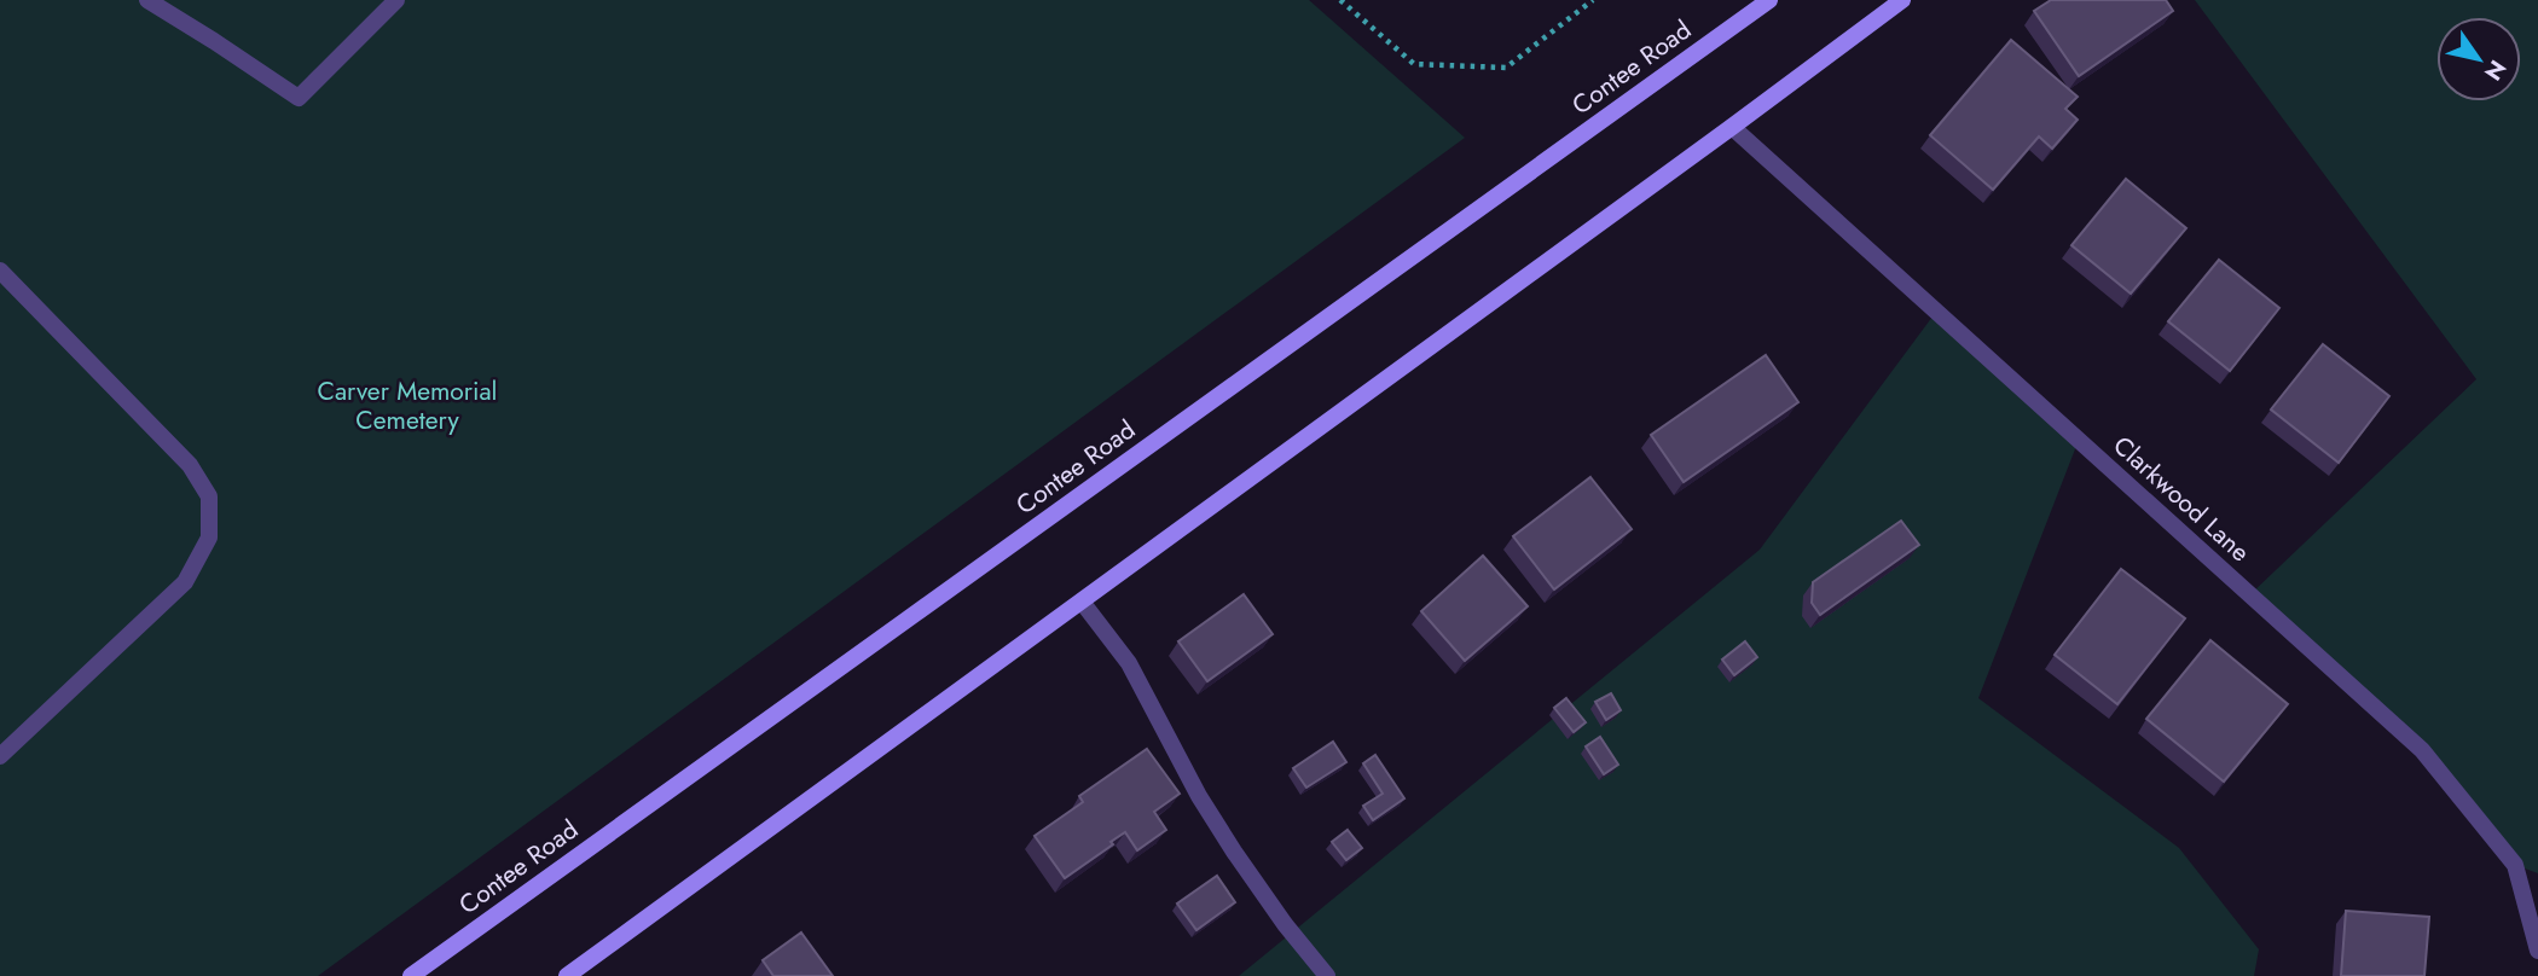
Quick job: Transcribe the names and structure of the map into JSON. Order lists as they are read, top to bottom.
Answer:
{
  "streets": {
    "street": ["Contee Road", "Clarkwood Lane"]
  },
  "parks": ["Carver Memorial Cemetery"],
  "north": "bottom right"
}
